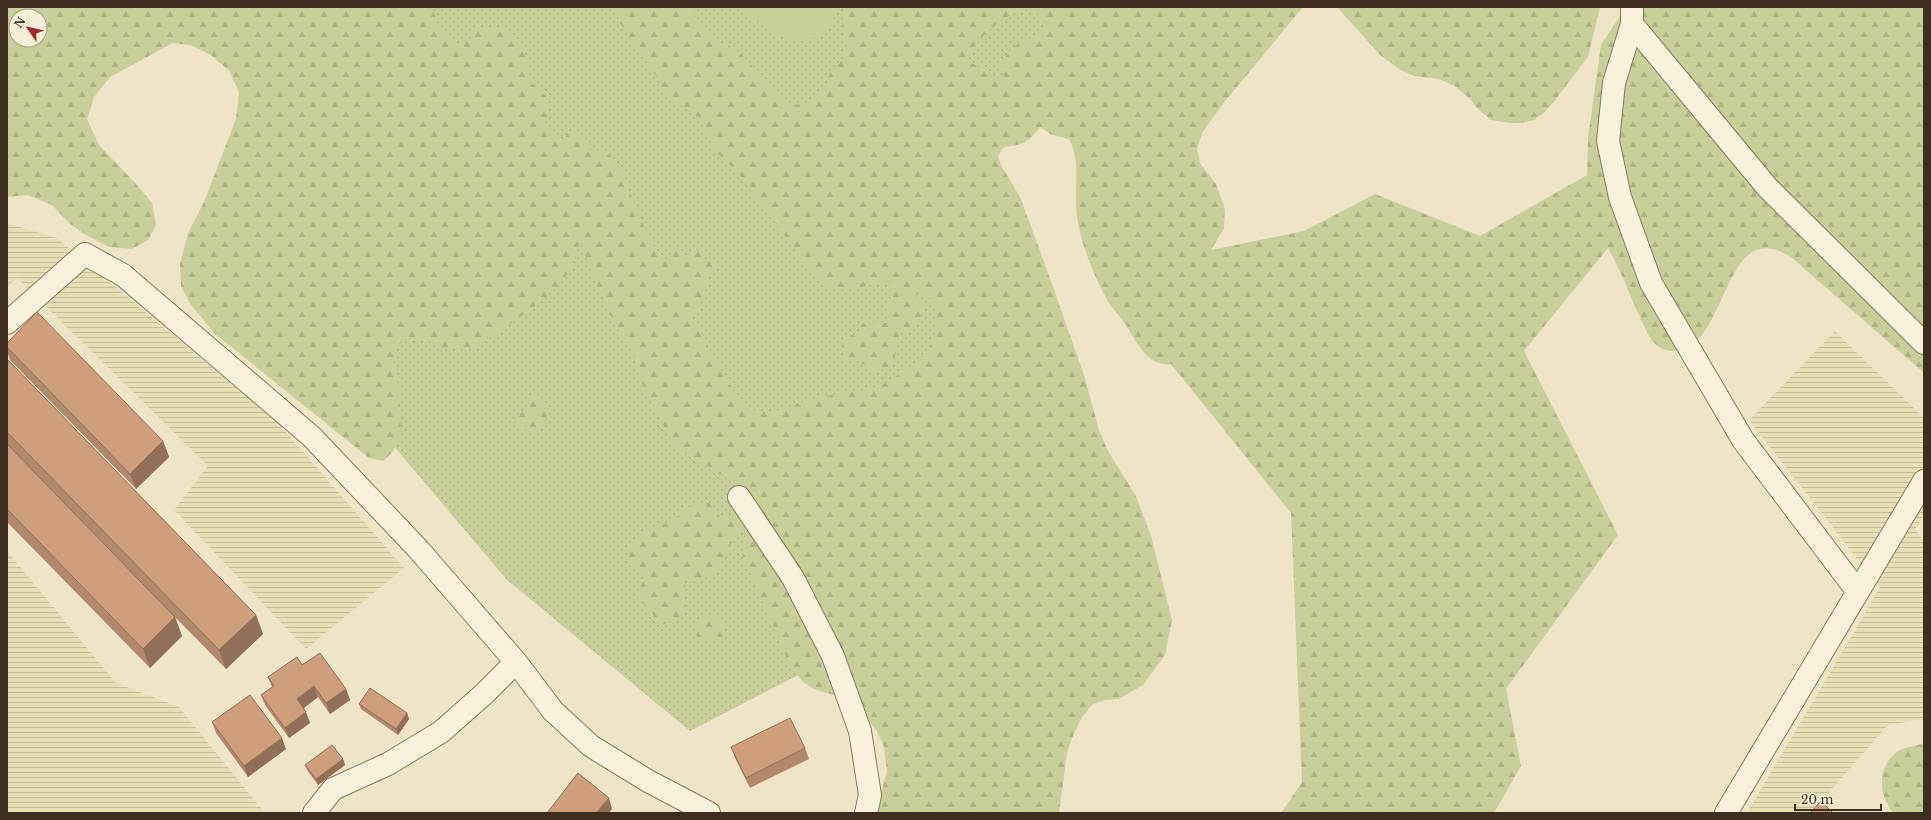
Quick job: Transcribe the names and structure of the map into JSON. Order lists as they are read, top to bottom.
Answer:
{
  "scale_bar": "20 m",
  "north": "top left"
}
